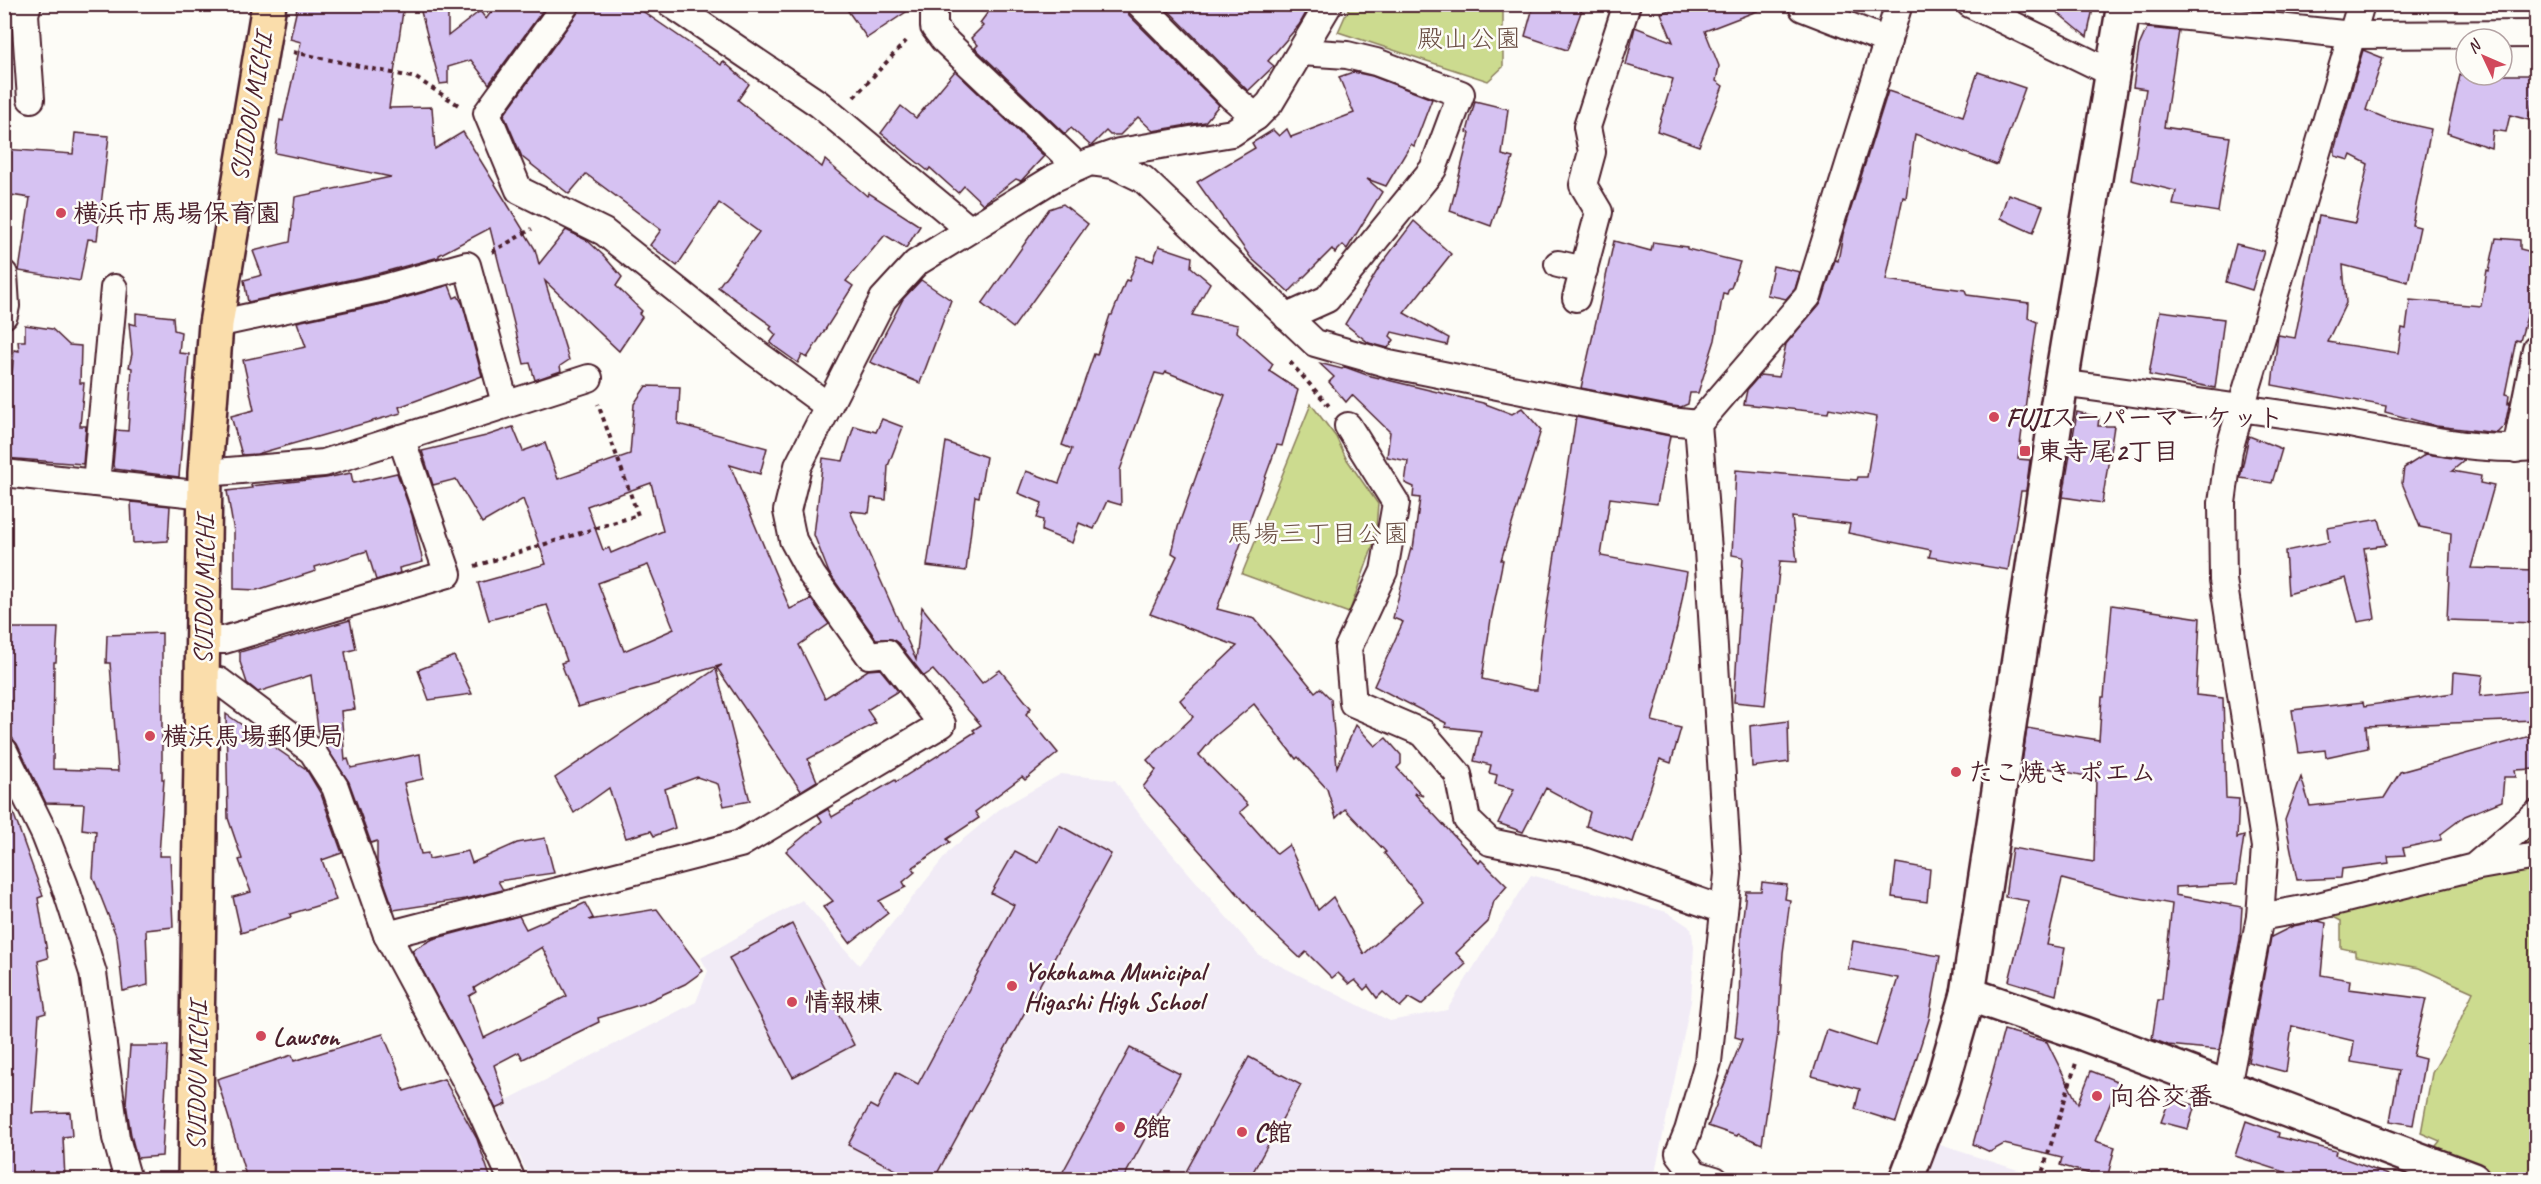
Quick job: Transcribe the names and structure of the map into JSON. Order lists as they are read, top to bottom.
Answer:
{
  "streets": {
    "main road": ["SUIDOU MICHI"]
  },
  "parks": ["殿山公園", "馬場三丁目公園"],
  "places": {
    "other": [
      "横浜市馬場保育園",
      "FUJIスーパーマーケット",
      "横浜馬場郵便局",
      "たこ焼き ポエム",
      "Yokohama Municipal Higashi High School",
      "情報棟",
      "Lawson",
      "向谷交番",
      "B館",
      "C館"
    ],
    "transit": ["東寺尾2丁目"]
  },
  "north": "top left"
}
